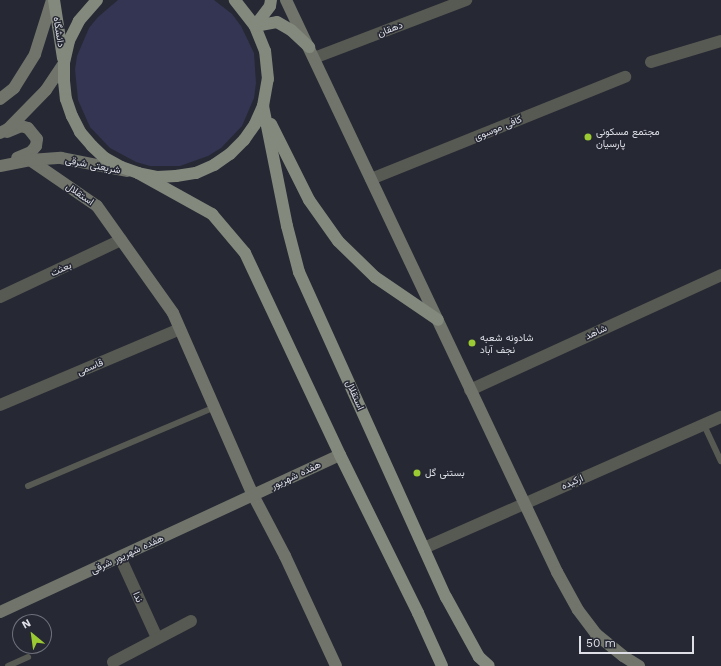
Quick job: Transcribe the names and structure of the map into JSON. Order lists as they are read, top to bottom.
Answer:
{
  "streets": {
    "main road": ["دانشگاه", "استقلال"],
    "street": [
      "دهقان",
      "کافی موسوی",
      "شریعتی شرقی",
      "بعثت",
      "شاهد",
      "قاسمی",
      "هفده شهریور",
      "ارکیده",
      "هفده شهریور شرقی",
      "ندا"
    ]
  },
  "crossings": [
    ["شریعتی شرقی", "استقلال"],
    ["استقلال", "بعثت"],
    ["استقلال", "قاسمی"],
    ["استقلال", "هفده شهریور"],
    ["استقلال", "ارکیده"],
    ["استقلال", "هفده شهریور شرقی"],
    ["هفده شهریور", "هفده شهریور شرقی"],
    ["هفده شهریور شرقی", "ندا"]
  ],
  "places": ["مجتمع مسکونی پارسیان", "شادونه شعبه نجف آباد", "بستنی گل"],
  "scale_bar": "50 m",
  "north": "top left"
}
